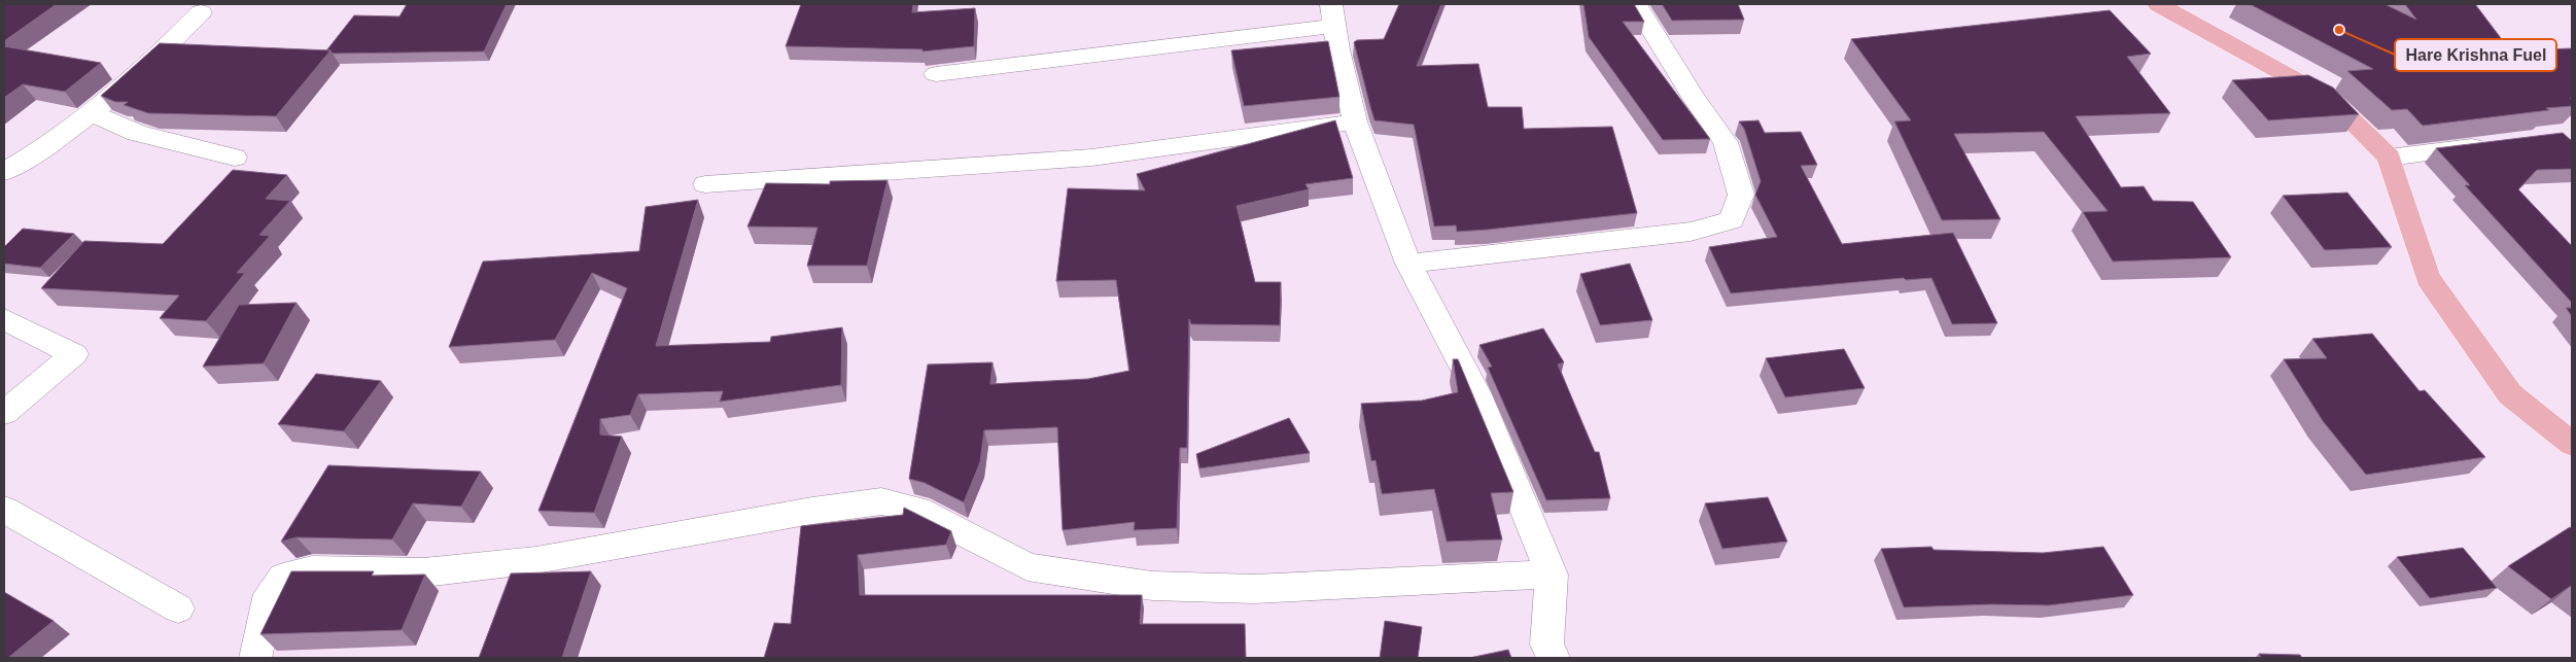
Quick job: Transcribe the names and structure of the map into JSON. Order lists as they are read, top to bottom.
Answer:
{
  "places": ["Hare Krishna Fuel"]
}
